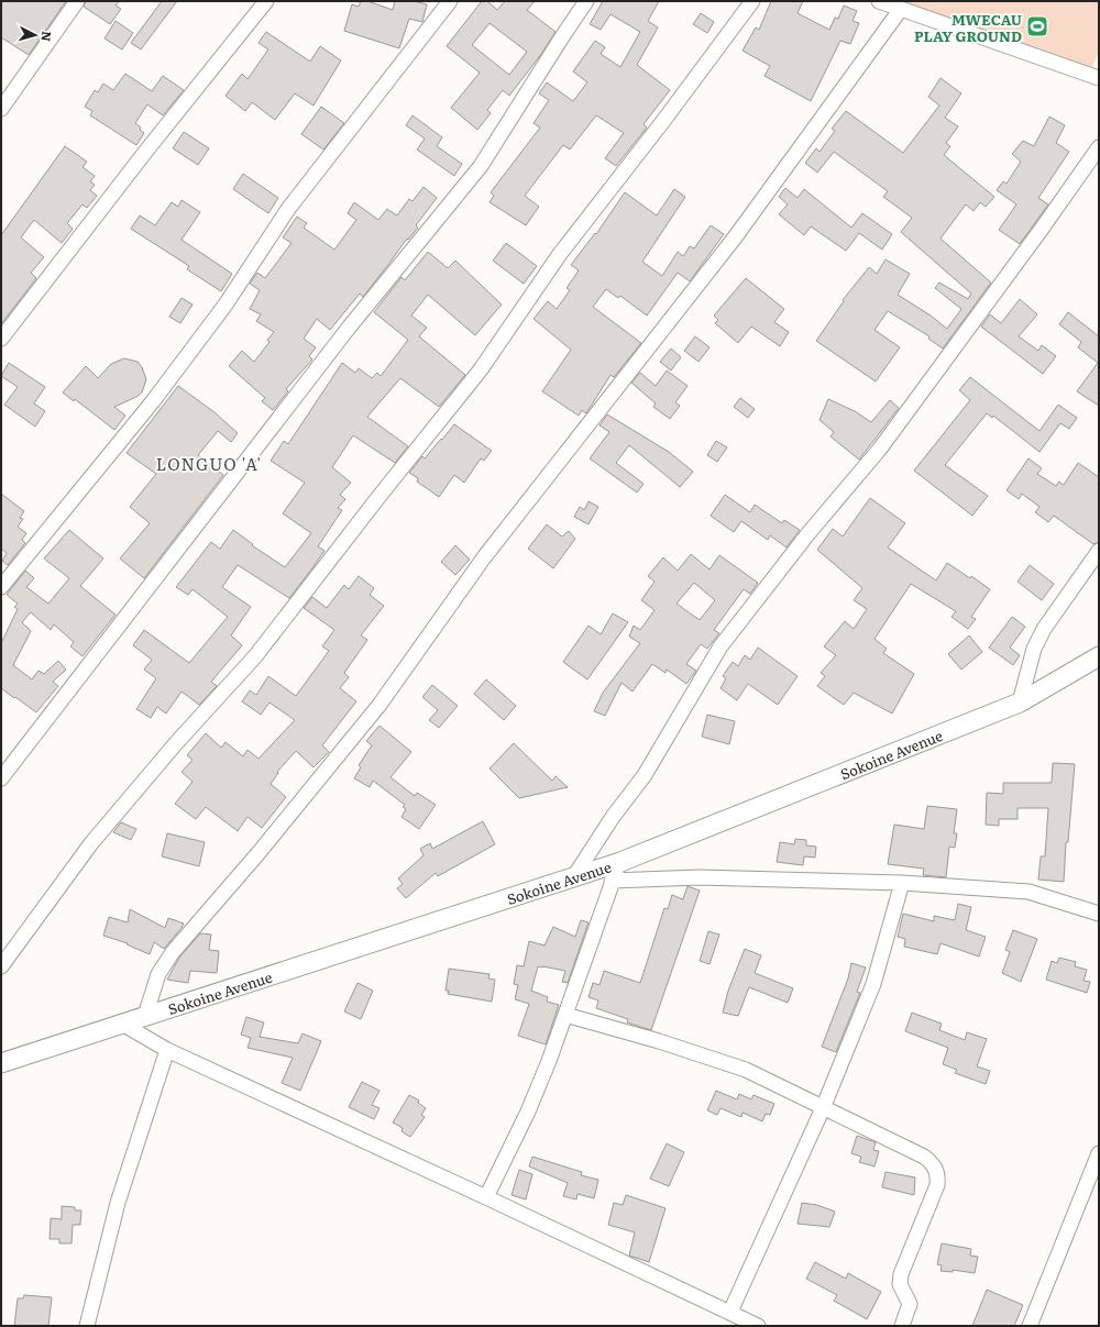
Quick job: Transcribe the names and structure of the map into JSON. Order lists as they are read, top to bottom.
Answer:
{
  "streets": {
    "street": ["Sokoine Avenue"]
  },
  "districts": ["LONGUO 'A'"],
  "places": {
    "sports": ["MWECAU PLAY GROUND"]
  },
  "north": "right"
}
